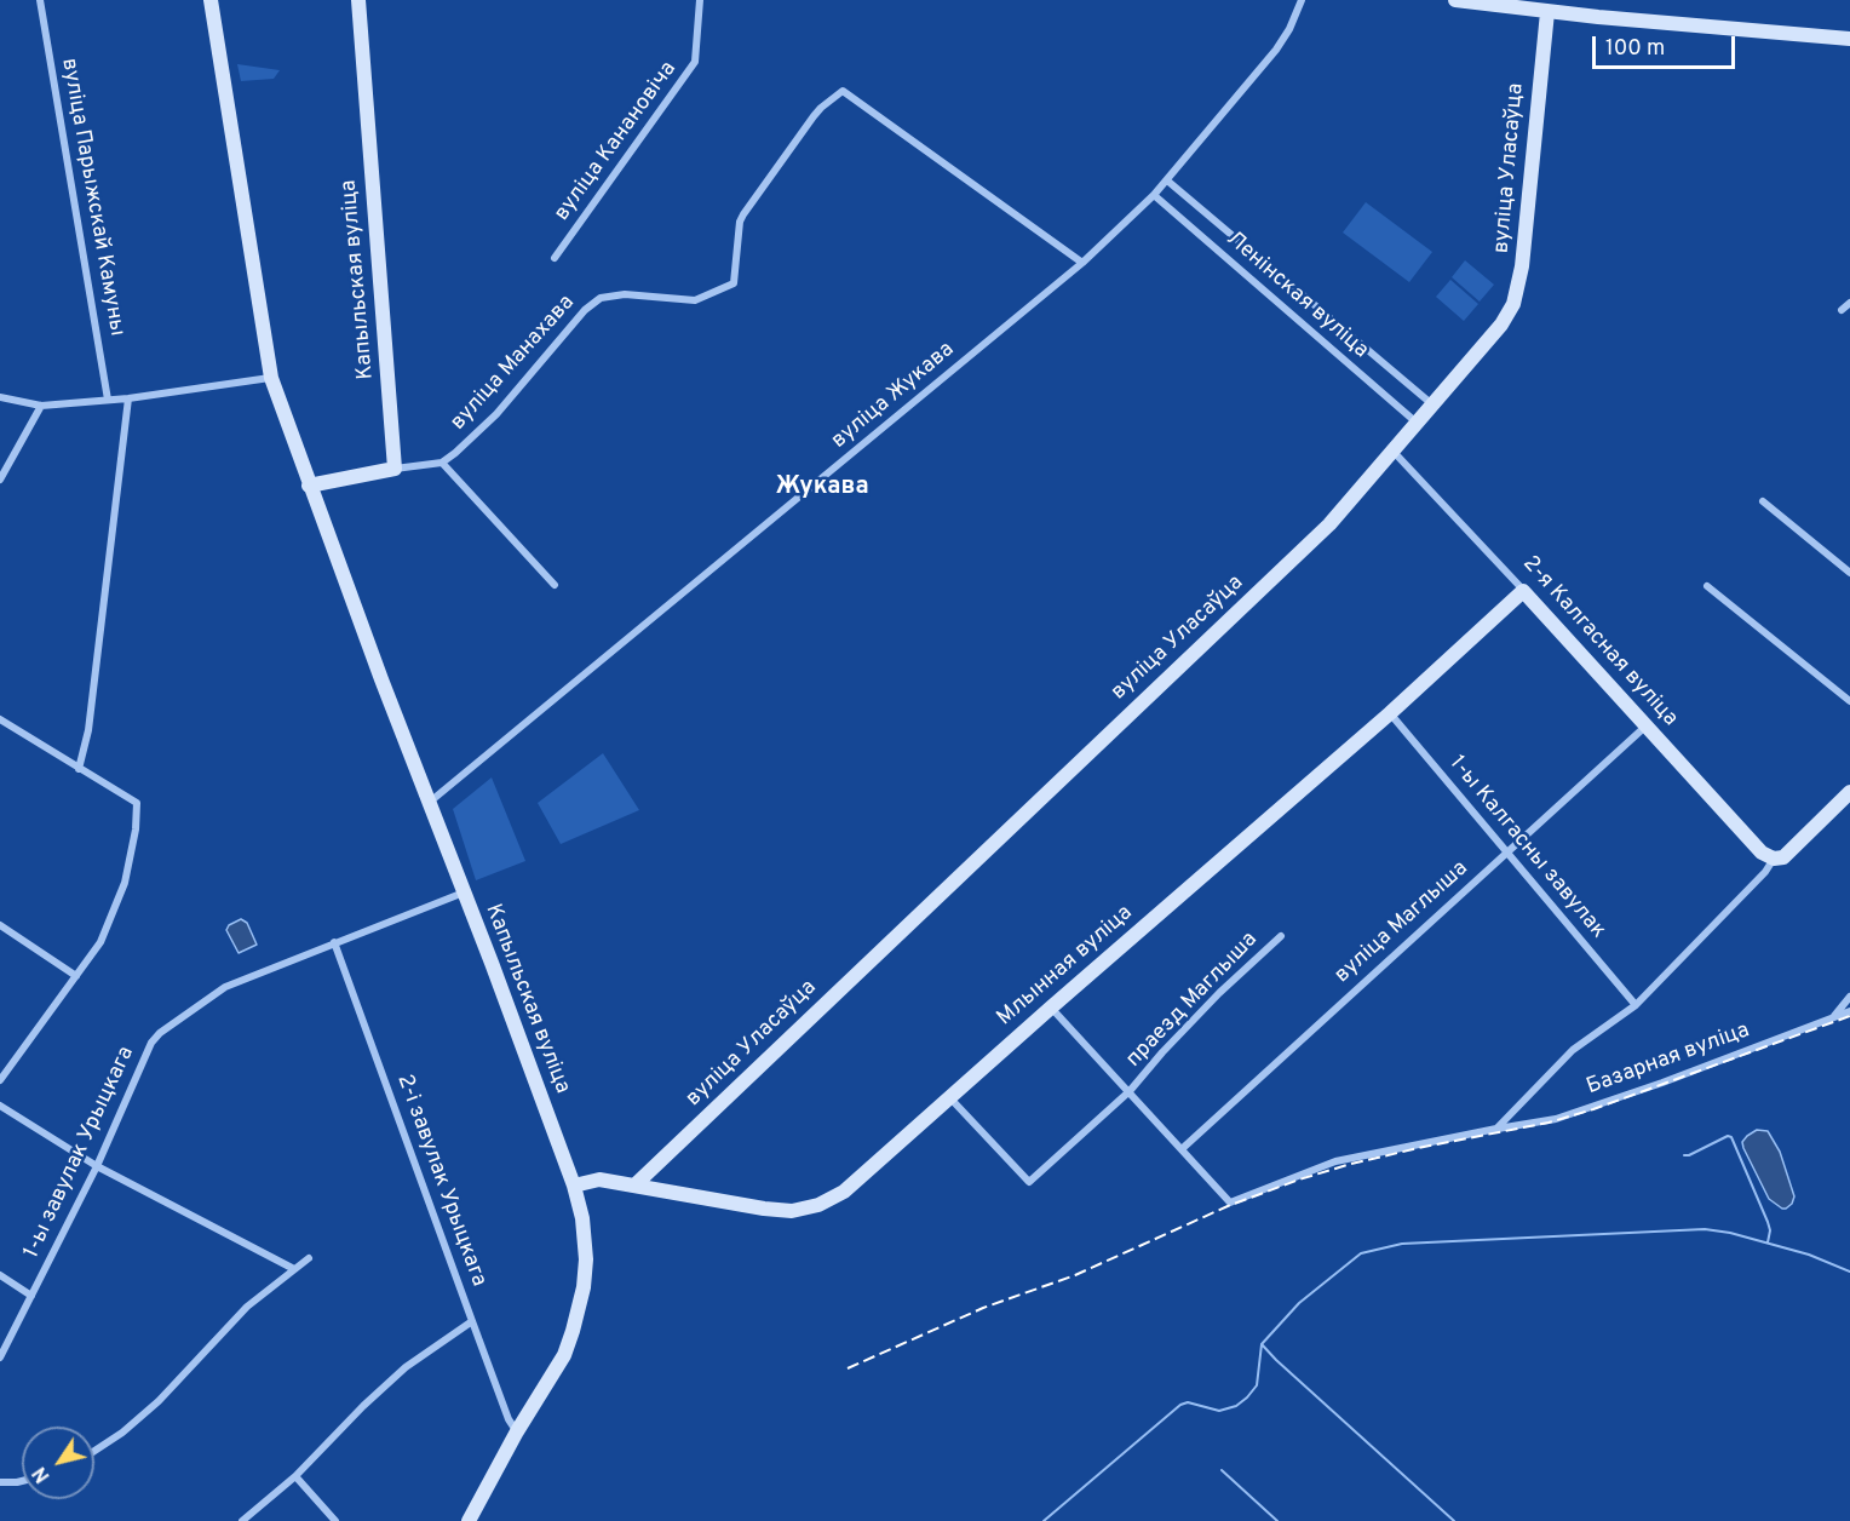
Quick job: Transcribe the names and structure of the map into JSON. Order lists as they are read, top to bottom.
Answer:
{
  "streets": {
    "main road": [
      "вуліца Уласаўца",
      "Капыльская вуліца",
      "2-я Калгасная вуліца",
      "Млынная вуліца"
    ],
    "street": [
      "вуліца Канановіча",
      "вуліца Парыжскай Камуны",
      "Ленінская вуліца",
      "вуліца Манахава",
      "вуліца Жукава",
      "1-ы Калгасны завулак",
      "вуліца Маглыша",
      "праезд Маглыша",
      "Базарная вуліца",
      "1-ы завулак Урыцкага",
      "2-і завулак Урыцкага"
    ]
  },
  "crossings": [
    ["вуліца Уласаўца", "Ленінская вуліца"],
    ["вуліца Уласаўца", "2-я Калгасная вуліца"],
    ["вуліца Уласаўца", "Млынная вуліца"],
    ["Капыльская вуліца", "вуліца Манахава"],
    ["Капыльская вуліца", "вуліца Жукава"],
    ["Капыльская вуліца", "Млынная вуліца"],
    ["Капыльская вуліца", "1-ы завулак Урыцкага"],
    ["Капыльская вуліца", "2-і завулак Урыцкага"],
    ["Ленінская вуліца", "вуліца Жукава"],
    ["вуліца Манахава", "вуліца Жукава"],
    ["2-я Калгасная вуліца", "вуліца Маглыша"],
    ["2-я Калгасная вуліца", "Млынная вуліца"],
    ["1-ы Калгасны завулак", "вуліца Маглыша"],
    ["1-ы Калгасны завулак", "Млынная вуліца"],
    ["вуліца Маглыша", "Базарная вуліца"],
    ["Млынная вуліца", "праезд Маглыша"],
    ["1-ы завулак Урыцкага", "2-і завулак Урыцкага"]
  ],
  "districts": ["Жукава"],
  "scale_bar": "100 m",
  "north": "bottom left"
}
